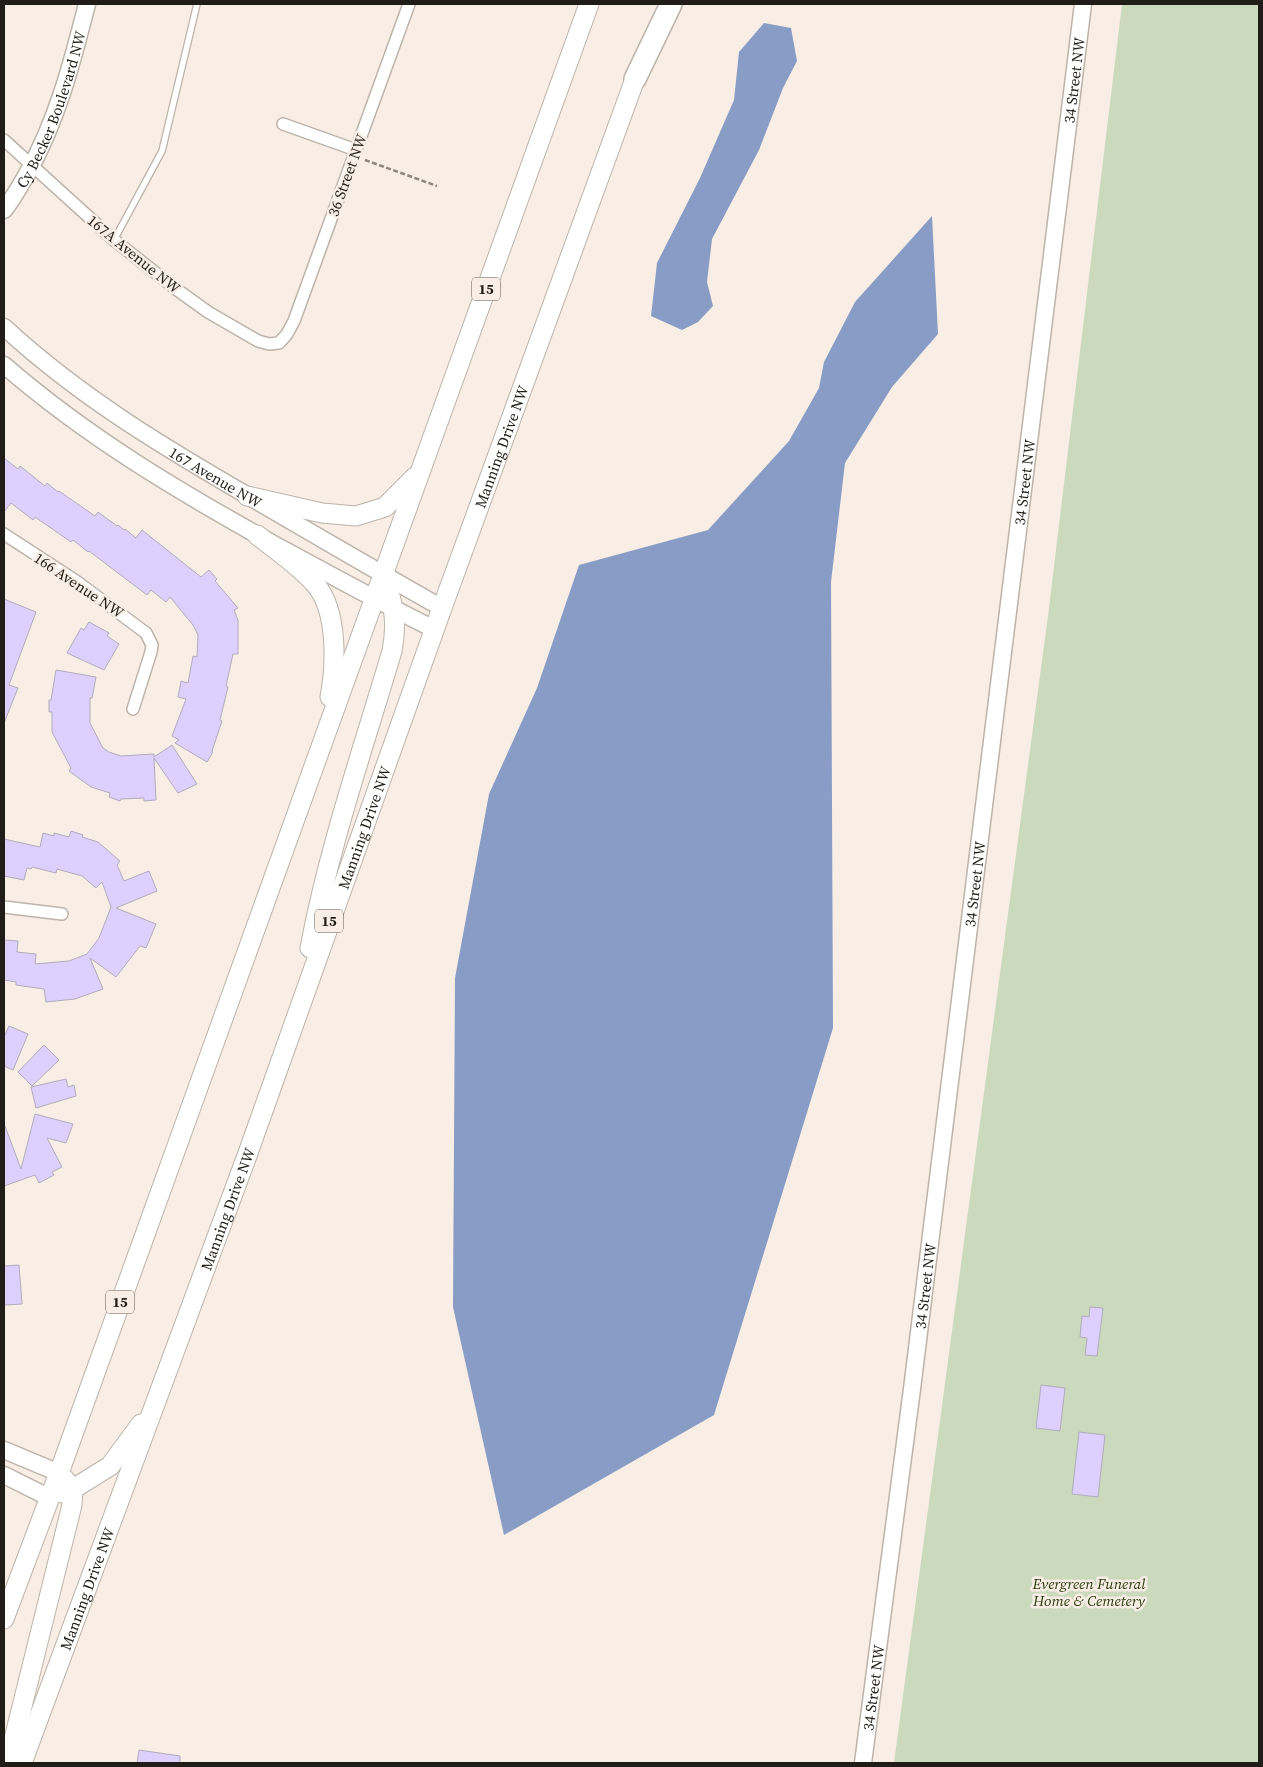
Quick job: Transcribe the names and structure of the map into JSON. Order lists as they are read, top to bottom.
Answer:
{
  "streets": {
    "highway": ["15", "Manning Drive NW"],
    "street": [
      "34 Street NW",
      "Cy Becker Boulevard NW",
      "36 Street NW",
      "167A Avenue NW",
      "167 Avenue NW",
      "166 Avenue NW"
    ]
  },
  "crossings": [
    ["Cy Becker Boulevard NW", "167A Avenue NW"],
    ["36 Street NW", "167A Avenue NW"],
    ["15", "167 Avenue NW"],
    ["Manning Drive NW", "167 Avenue NW"]
  ],
  "parks": ["Evergreen Funeral Home & Cemetery"]
}
